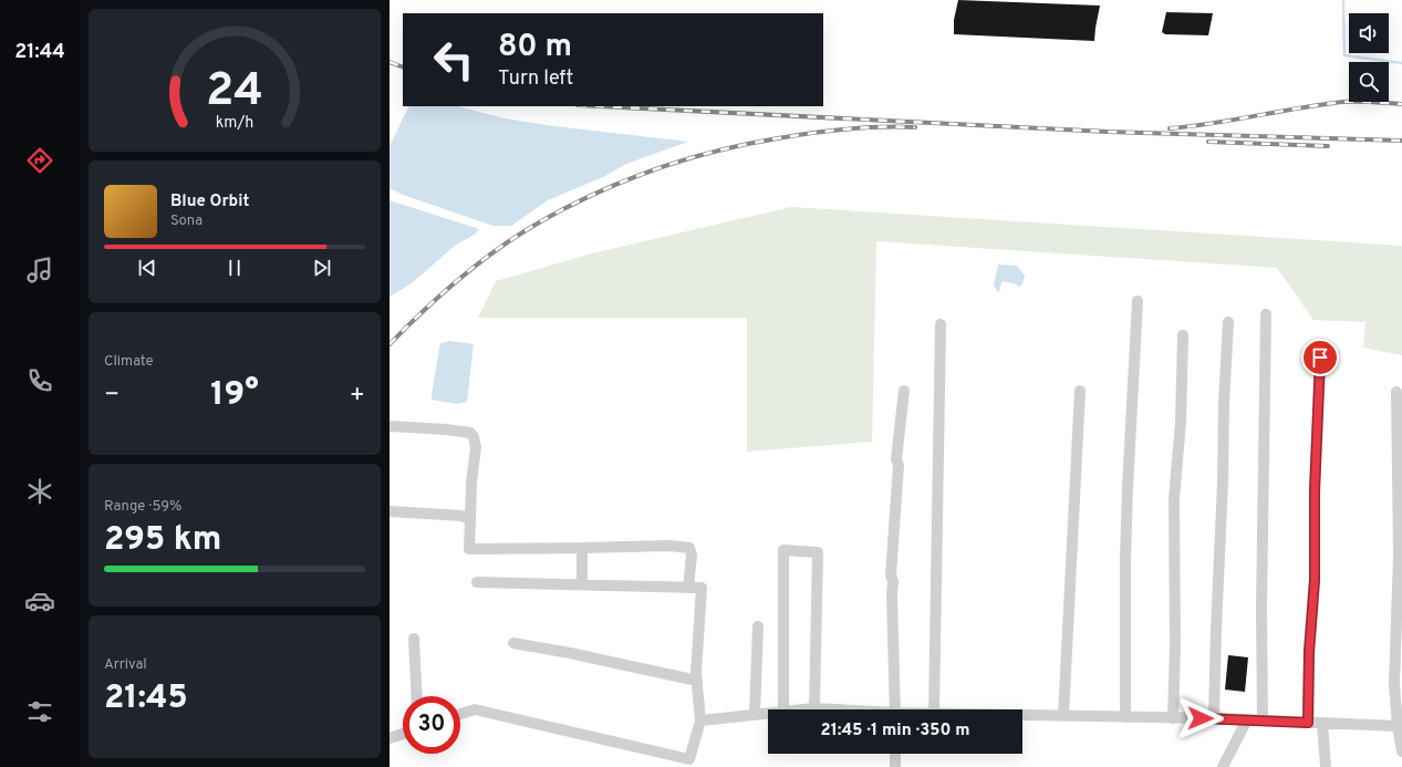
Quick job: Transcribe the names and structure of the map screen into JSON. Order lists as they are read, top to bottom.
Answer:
{
  "page": {
    "tabs": "21:44",
    "turn": ["80 m", "Turn left"],
    "song": ["Blue Orbit", "Sona"],
    "tile": [
      "Climate",
      ["Range · 59%", "295 km"],
      ["Arrival", "21:45"]
    ],
    "heat": ["−", "19°", "+"],
    "limit": "30",
    "trip": "21:45 · 1 min · 350 m",
    "gauge": ["24", "km/h"]
  }
}
